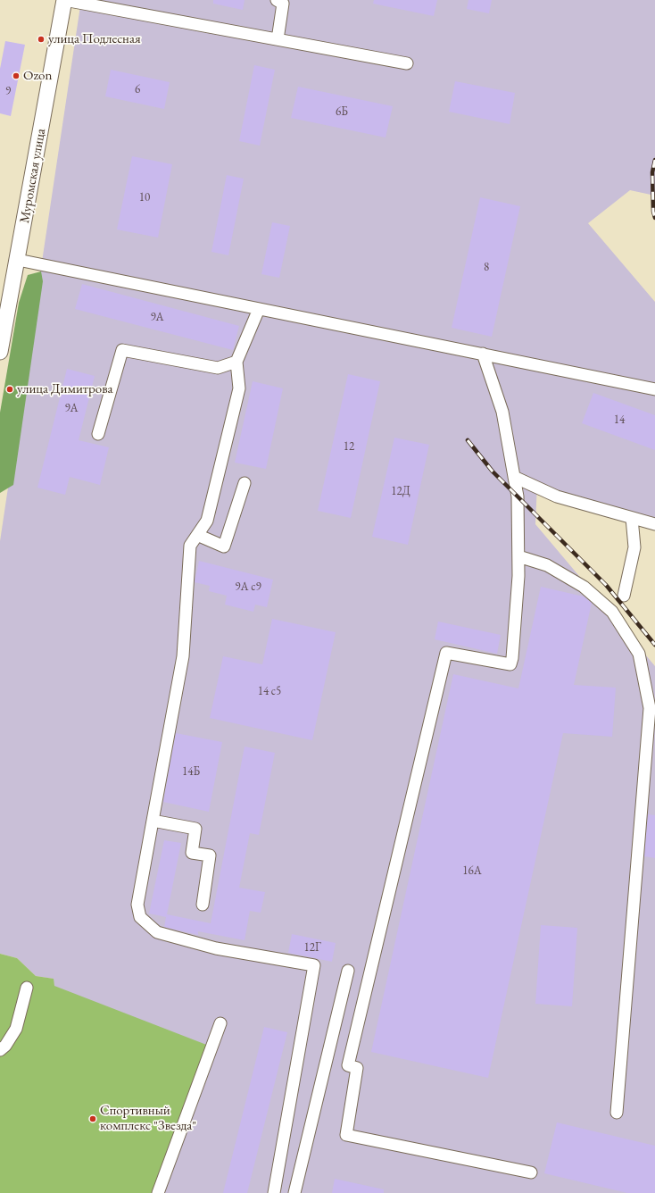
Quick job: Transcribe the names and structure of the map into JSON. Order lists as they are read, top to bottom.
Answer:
{
  "streets": {
    "main road": ["Муромская улица"]
  },
  "places": [
    "улица Подлесная",
    "Ozon",
    "улица Димитрова",
    "Спортивный комплекс \"Звезда\""
  ],
  "house_numbers": [
    "6",
    "9",
    "6Б",
    "10",
    "8",
    "9А",
    "9А",
    "14",
    "12",
    "12Д",
    "9А с9",
    "14 с5",
    "14Б",
    "16А",
    "12Г"
  ]
}
